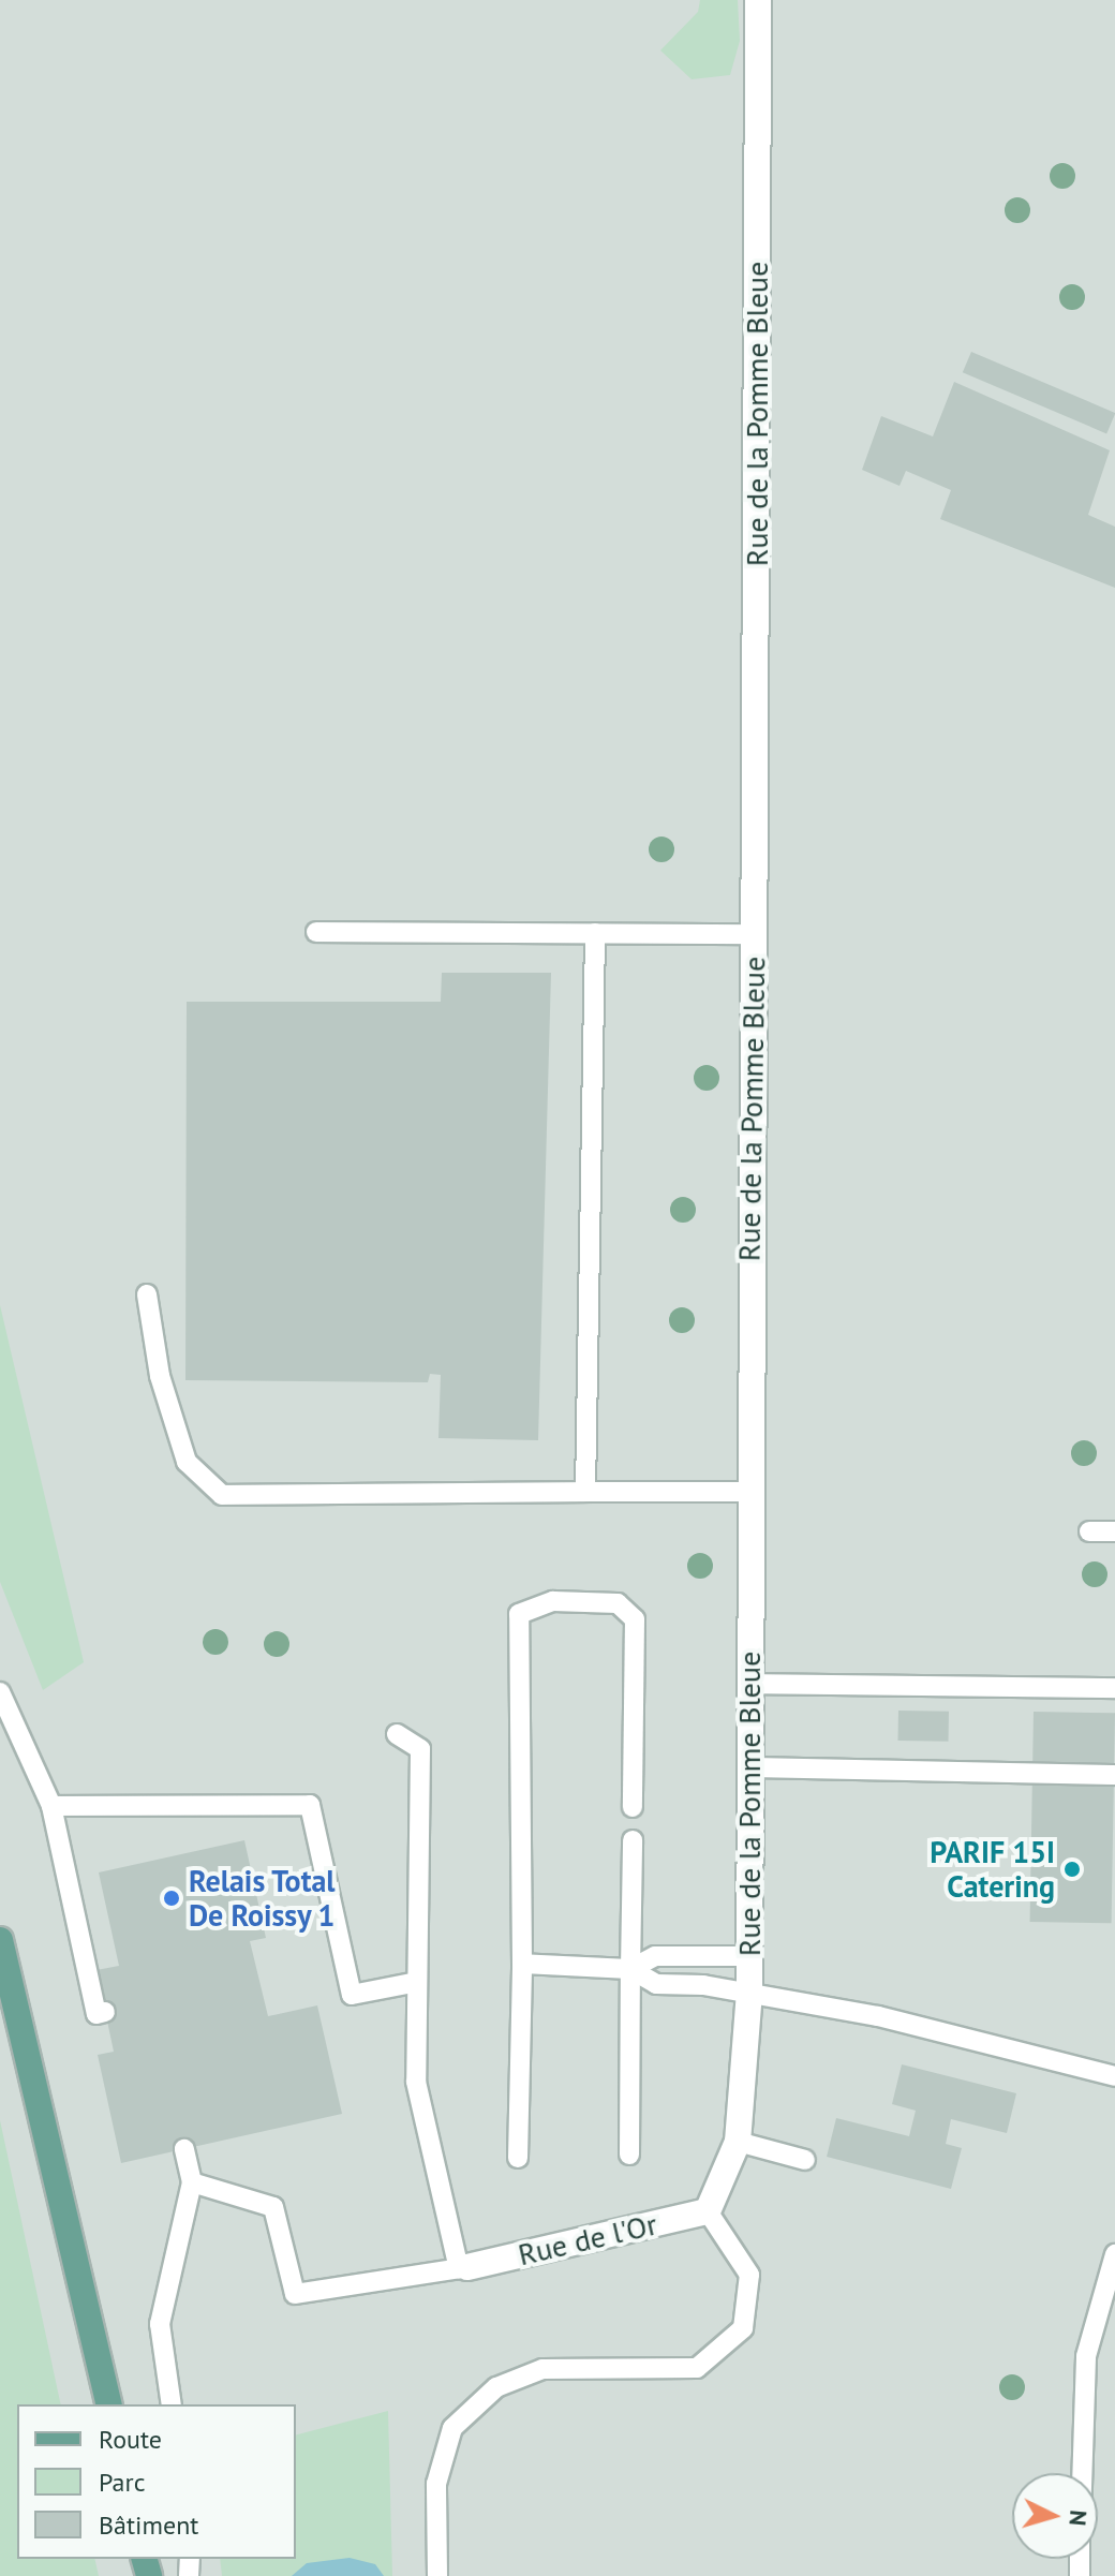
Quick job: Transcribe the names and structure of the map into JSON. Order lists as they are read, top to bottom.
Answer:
{
  "streets": {
    "street": ["Rue de la Pomme Bleue", "Rue de l'Or"]
  },
  "crossings": [
    ["Rue de la Pomme Bleue", "Rue de l'Or"]
  ],
  "places": ["PARIF 15I Catering", "Relais Total De Roissy 1"],
  "legend": ["Route", "Parc", "Bâtiment"],
  "north": "right"
}
